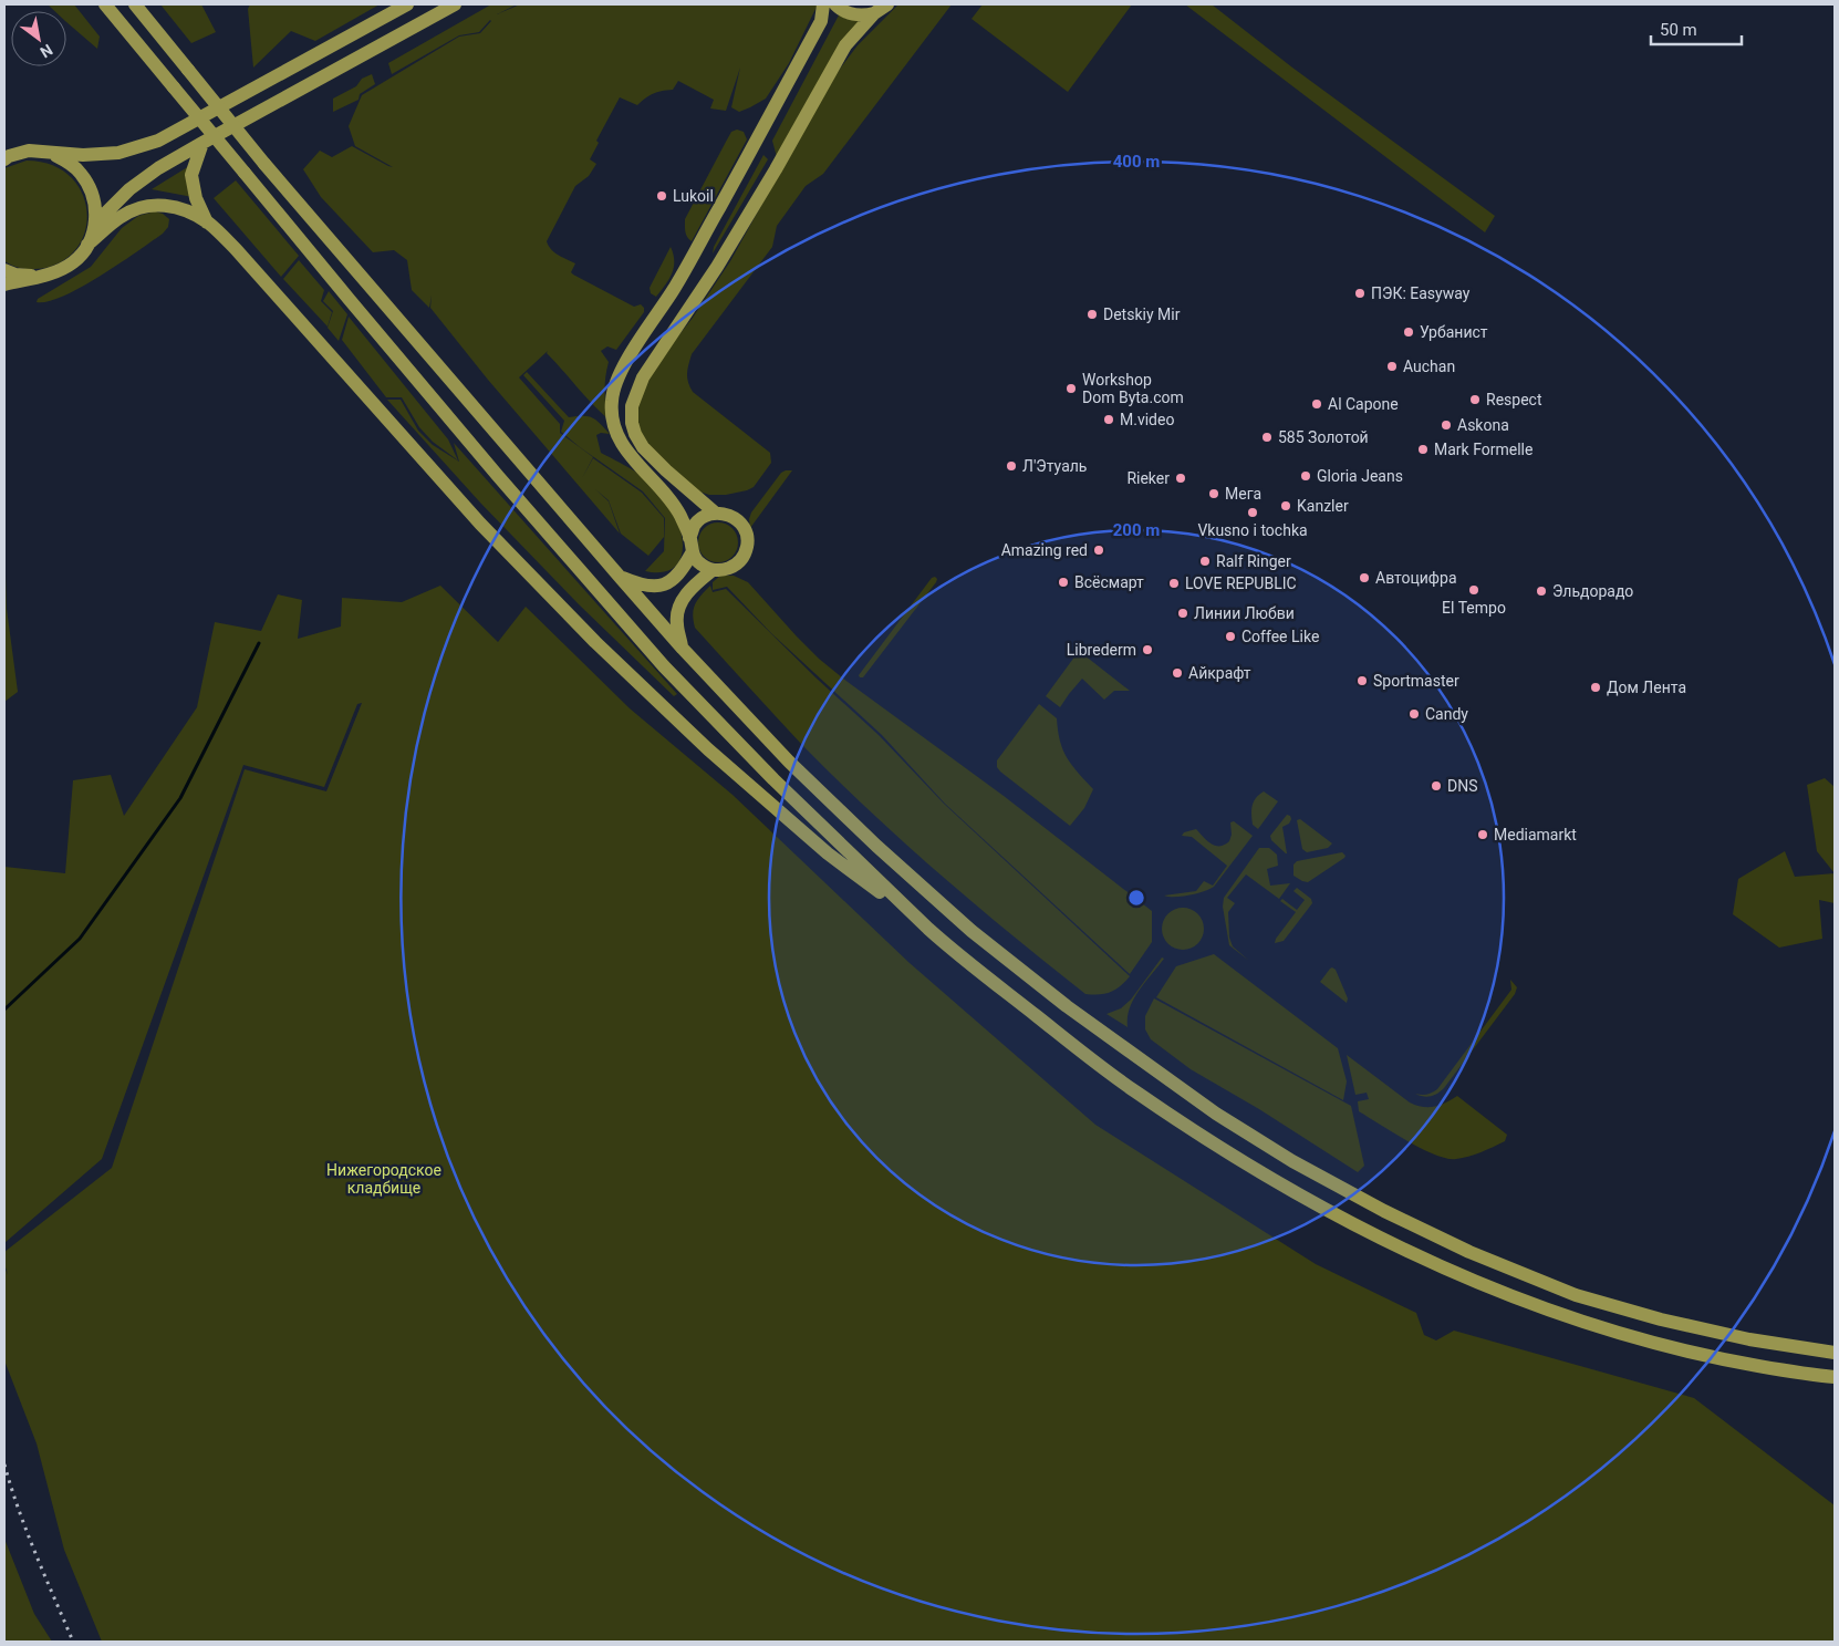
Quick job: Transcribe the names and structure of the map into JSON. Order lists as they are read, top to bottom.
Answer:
{
  "parks": ["Нижегородское кладбище"],
  "places": [
    "Lukoil",
    "ПЭК: Easyway",
    "Detskiy Mir",
    "Урбанист",
    "Auchan",
    "Workshop Dom Byta.com",
    "Respect",
    "Al Capone",
    "M.video",
    "Askona",
    "585 Золотой",
    "Mark Formelle",
    "Л'Этуаль",
    "Gloria Jeans",
    "Rieker",
    "Мега",
    "Kanzler",
    "Vkusno i tochka",
    "Amazing red",
    "Ralf Ringer",
    "Автоцифра",
    "Всёсмарт",
    "LOVE REPUBLIC",
    "El Tempo",
    "Эльдорадо",
    "Линии Любви",
    "Coffee Like",
    "Librederm",
    "Айкрафт",
    "Sportmaster",
    "Дом Лента",
    "Candy",
    "DNS",
    "Mediamarkt"
  ],
  "scale_bar": "50 m",
  "north": "bottom right",
  "rings": ["400 m", "200 m"]
}
